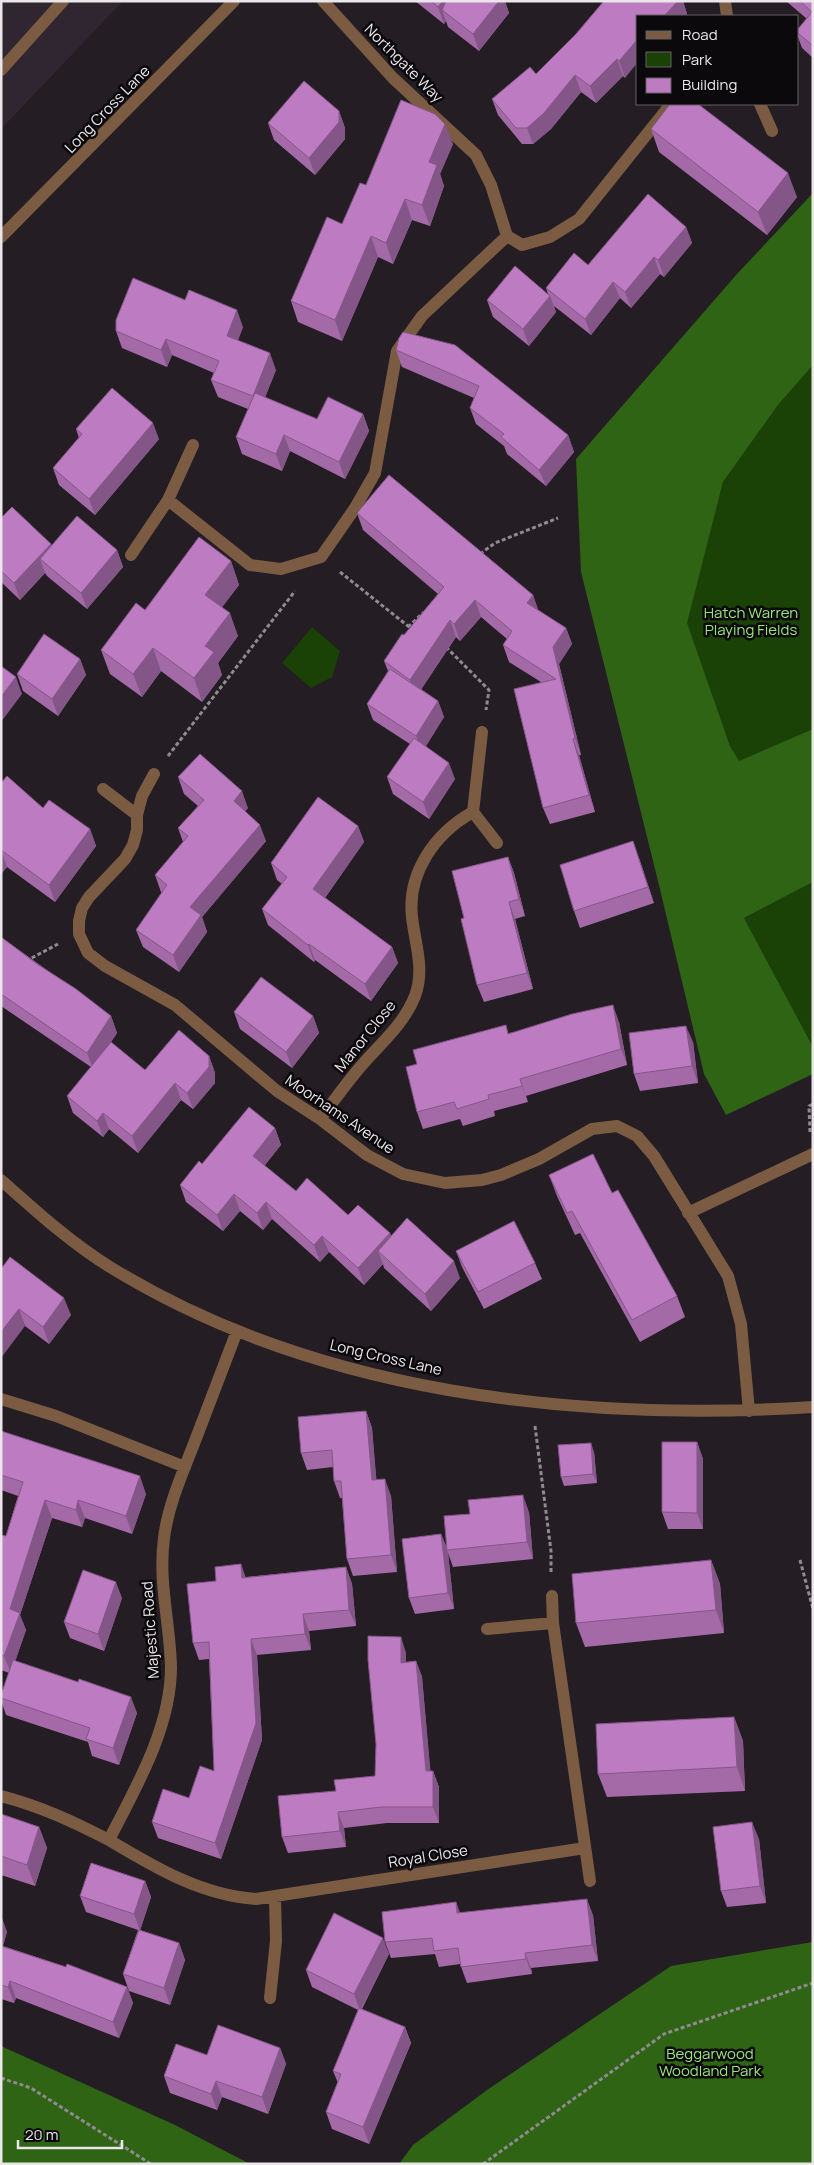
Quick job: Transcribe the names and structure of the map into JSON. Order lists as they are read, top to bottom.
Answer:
{
  "streets": {
    "street": [
      "Northgate Way",
      "Long Cross Lane",
      "Manor Close",
      "Moorhams Avenue",
      "Majestic Road",
      "Royal Close"
    ]
  },
  "crossings": [
    ["Long Cross Lane", "Moorhams Avenue"],
    ["Long Cross Lane", "Majestic Road"],
    ["Manor Close", "Moorhams Avenue"],
    ["Majestic Road", "Royal Close"]
  ],
  "parks": ["Hatch Warren Playing Fields", "Beggarwood Woodland Park"],
  "legend": ["Road", "Park", "Building"],
  "scale_bar": "20 m"
}
